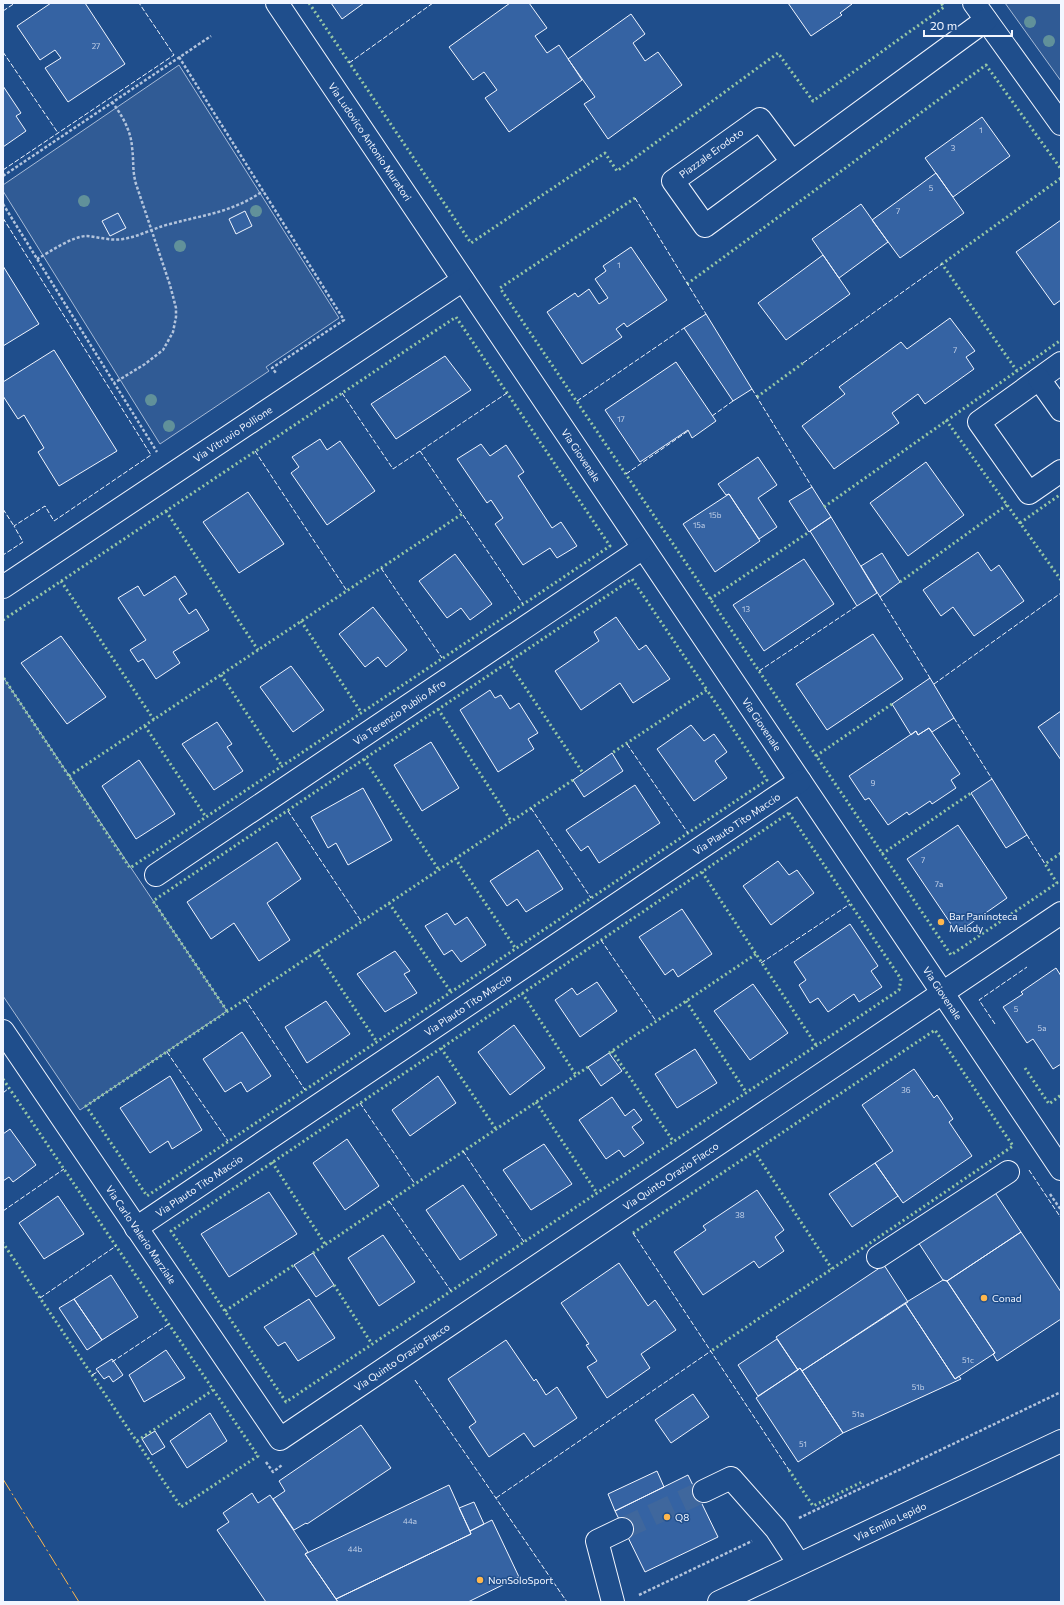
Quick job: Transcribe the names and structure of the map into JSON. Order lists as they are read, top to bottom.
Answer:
{
  "streets": {
    "street": [
      "Via Ludovico Antonio Muratori",
      "Piazzale Erodoto",
      "Via Vitruvio Pollione",
      "Via Giovenale",
      "Via Terenzio Publio Afro",
      "Via Plauto Tito Maccio",
      "Via Quinto Orazio Flacco",
      "Via Carlo Valerio Marziale",
      "Via Emilio Lepido"
    ]
  },
  "crossings": [
    ["Via Ludovico Antonio Muratori", "Via Vitruvio Pollione"],
    ["Via Ludovico Antonio Muratori", "Via Giovenale"],
    ["Via Vitruvio Pollione", "Via Giovenale"],
    ["Via Giovenale", "Via Terenzio Publio Afro"],
    ["Via Giovenale", "Via Plauto Tito Maccio"],
    ["Via Giovenale", "Via Quinto Orazio Flacco"],
    ["Via Plauto Tito Maccio", "Via Carlo Valerio Marziale"],
    ["Via Quinto Orazio Flacco", "Via Carlo Valerio Marziale"]
  ],
  "places": [
    "Bar Paninoteca Melody",
    "Conad",
    "Q8",
    "NonSoloSport"
  ],
  "house_numbers": [
    "27",
    "1",
    "3",
    "5",
    "7",
    "1",
    "7",
    "17",
    "15b",
    "15a",
    "13",
    "9",
    "7",
    "7a",
    "5",
    "5a",
    "36",
    "38",
    "51c",
    "51b",
    "51a",
    "51",
    "44a",
    "44b"
  ],
  "scale_bar": "20 m"
}
